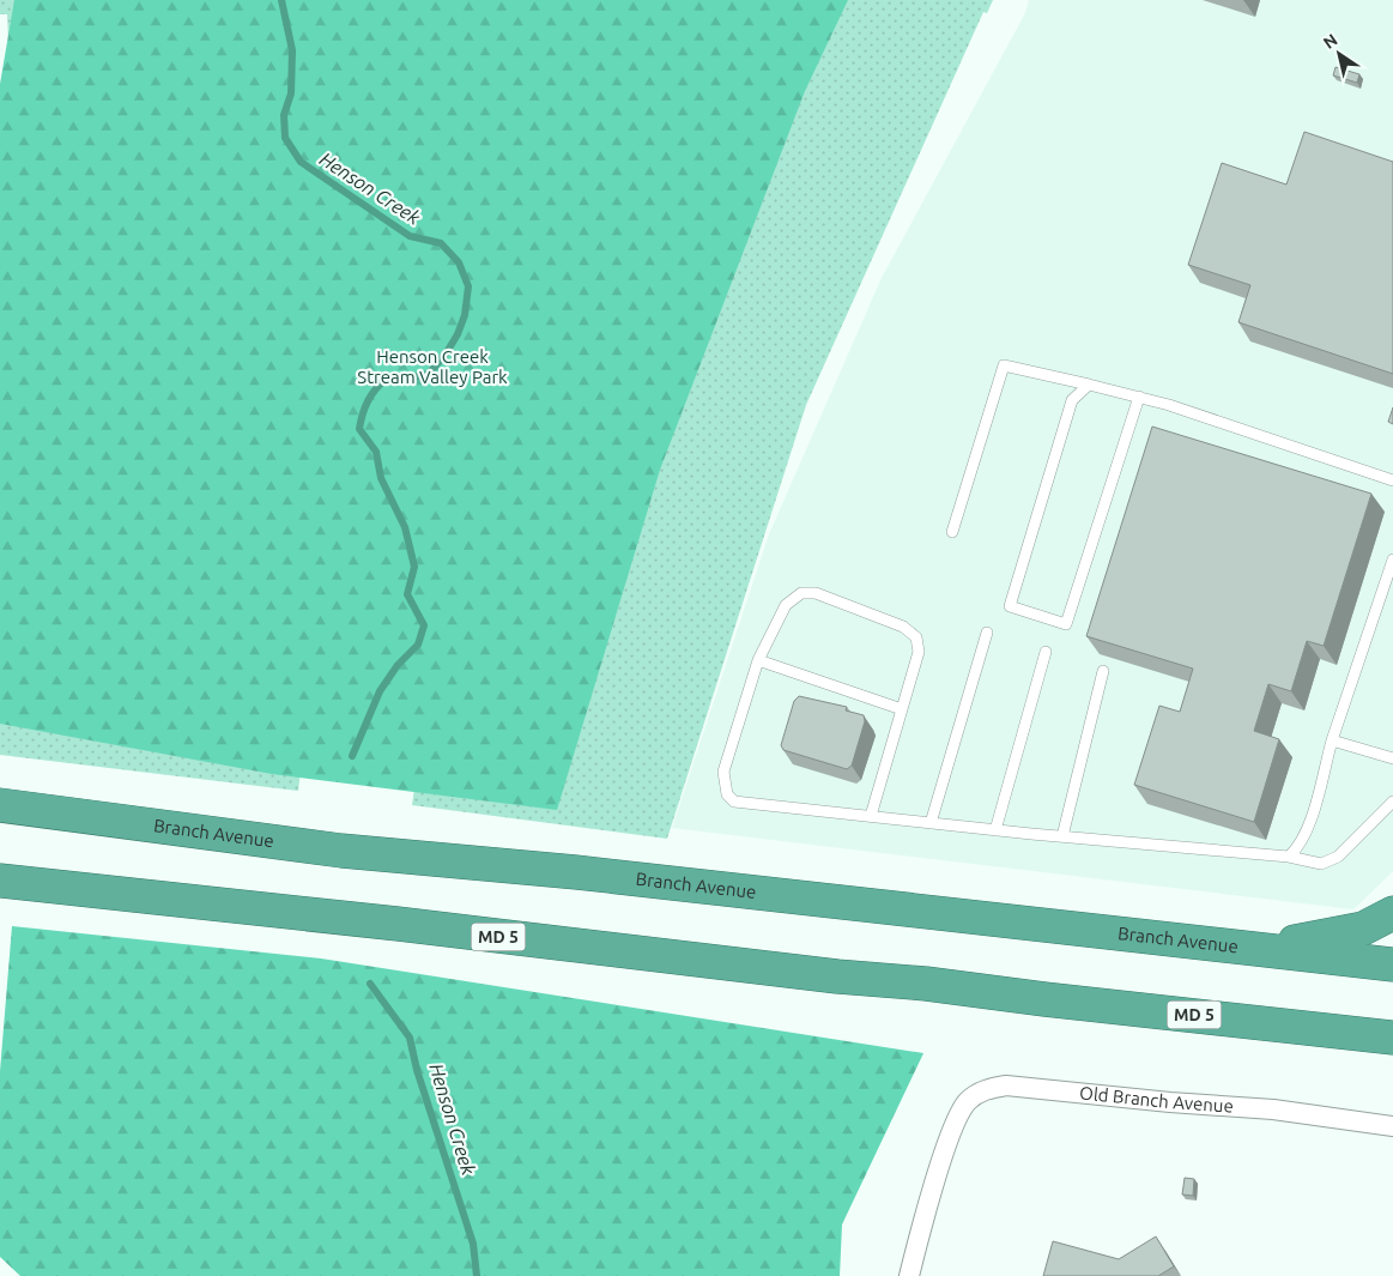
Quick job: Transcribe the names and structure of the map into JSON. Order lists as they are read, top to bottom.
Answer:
{
  "streets": {
    "highway": ["Branch Avenue", "MD 5"],
    "street": ["Old Branch Avenue"]
  },
  "water": ["Henson Creek"],
  "parks": ["Henson Creek Stream Valley Park"],
  "north": "top left"
}
